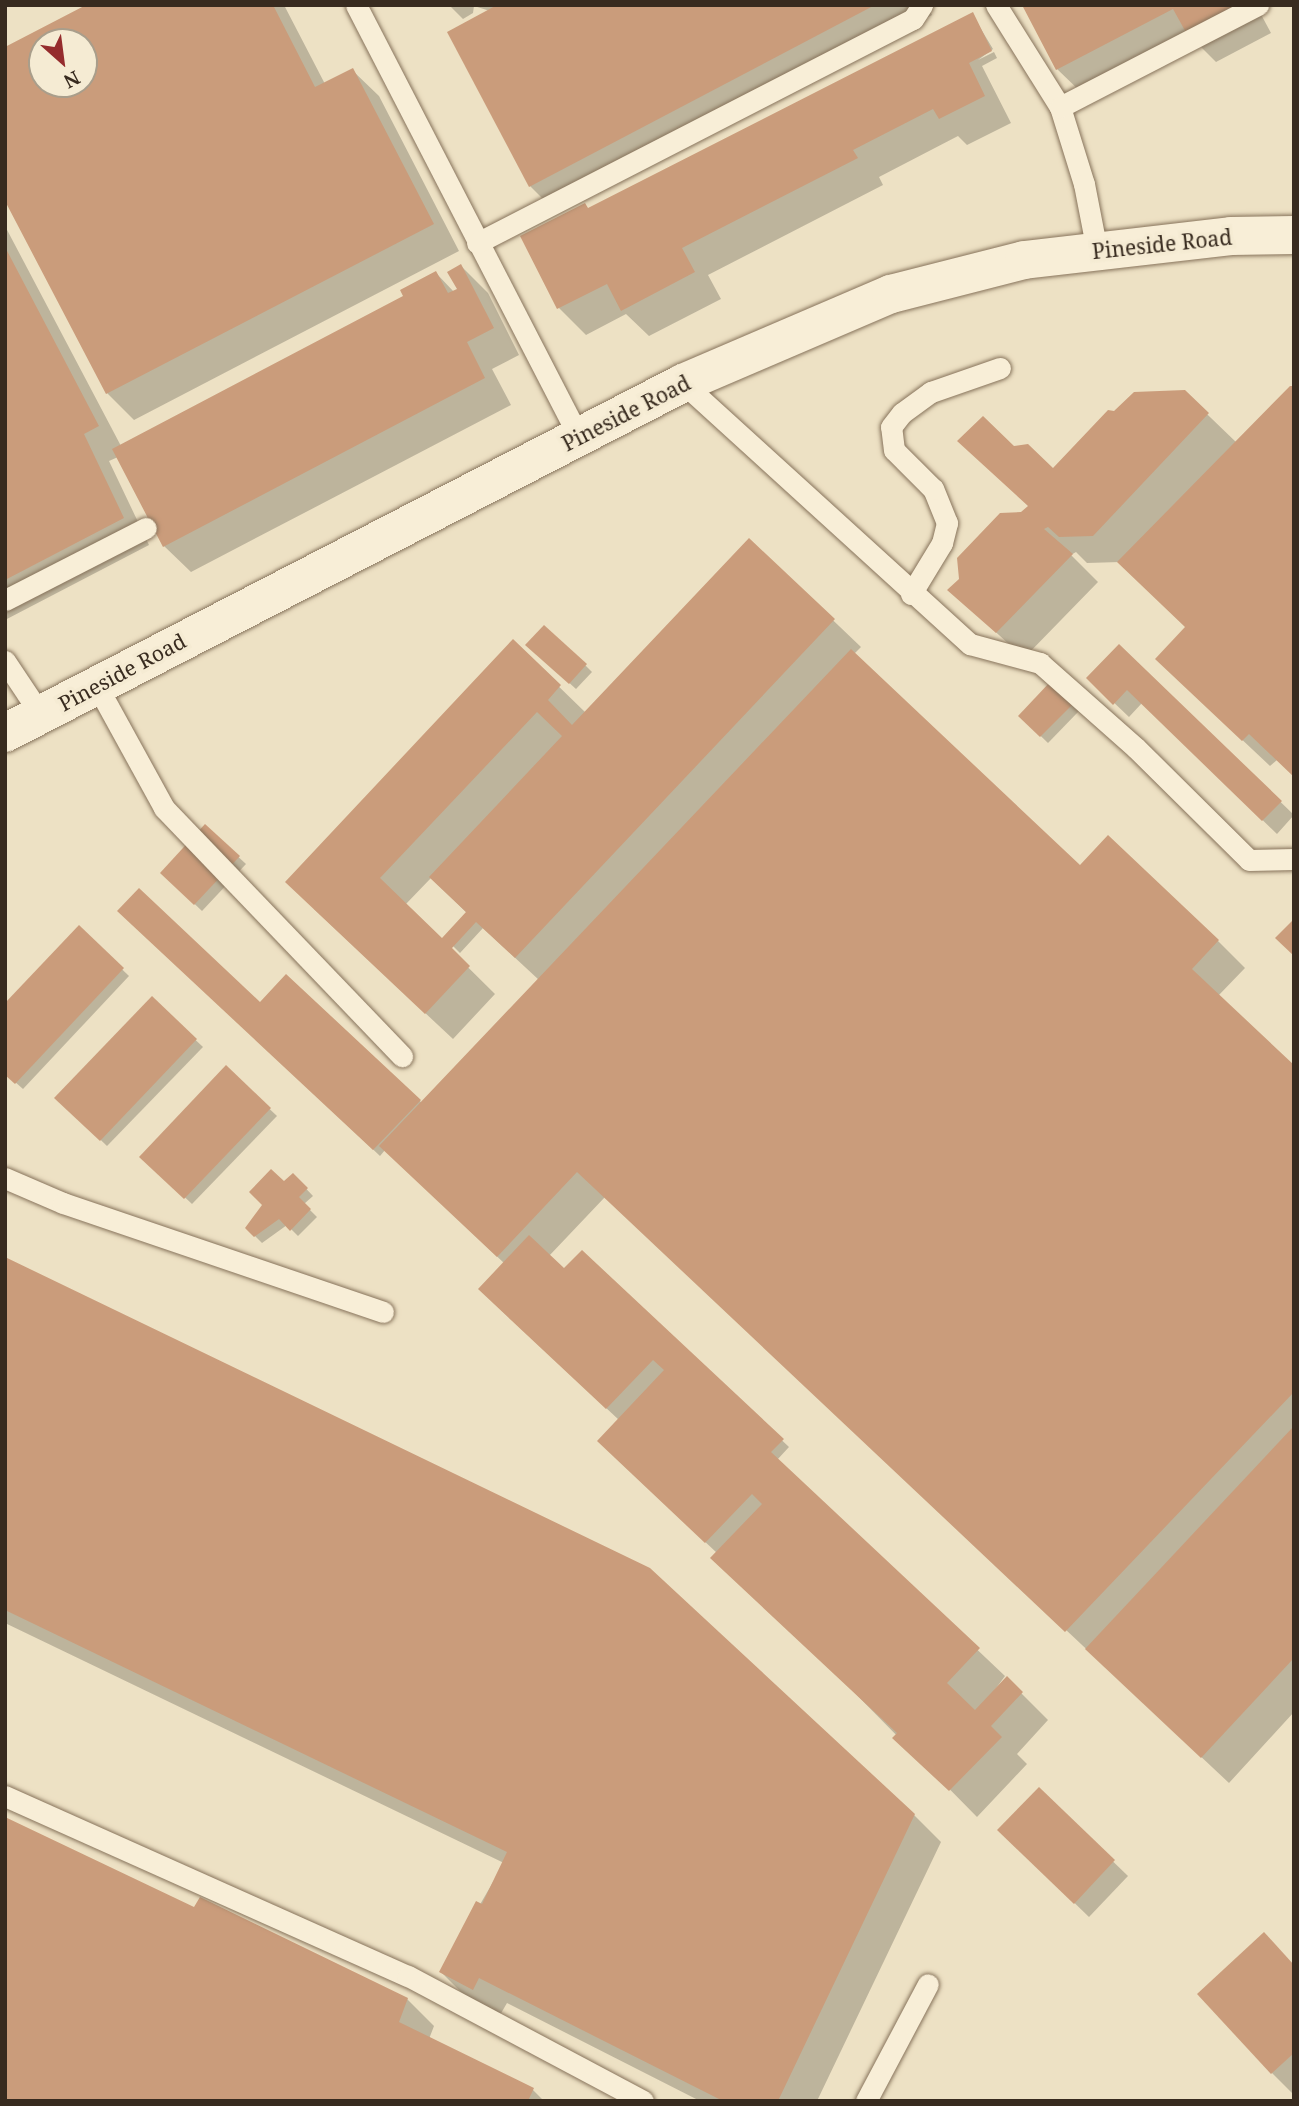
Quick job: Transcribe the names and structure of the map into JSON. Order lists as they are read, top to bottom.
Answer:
{
  "streets": {
    "street": ["Pineside Road"]
  },
  "north": "bottom right"
}
